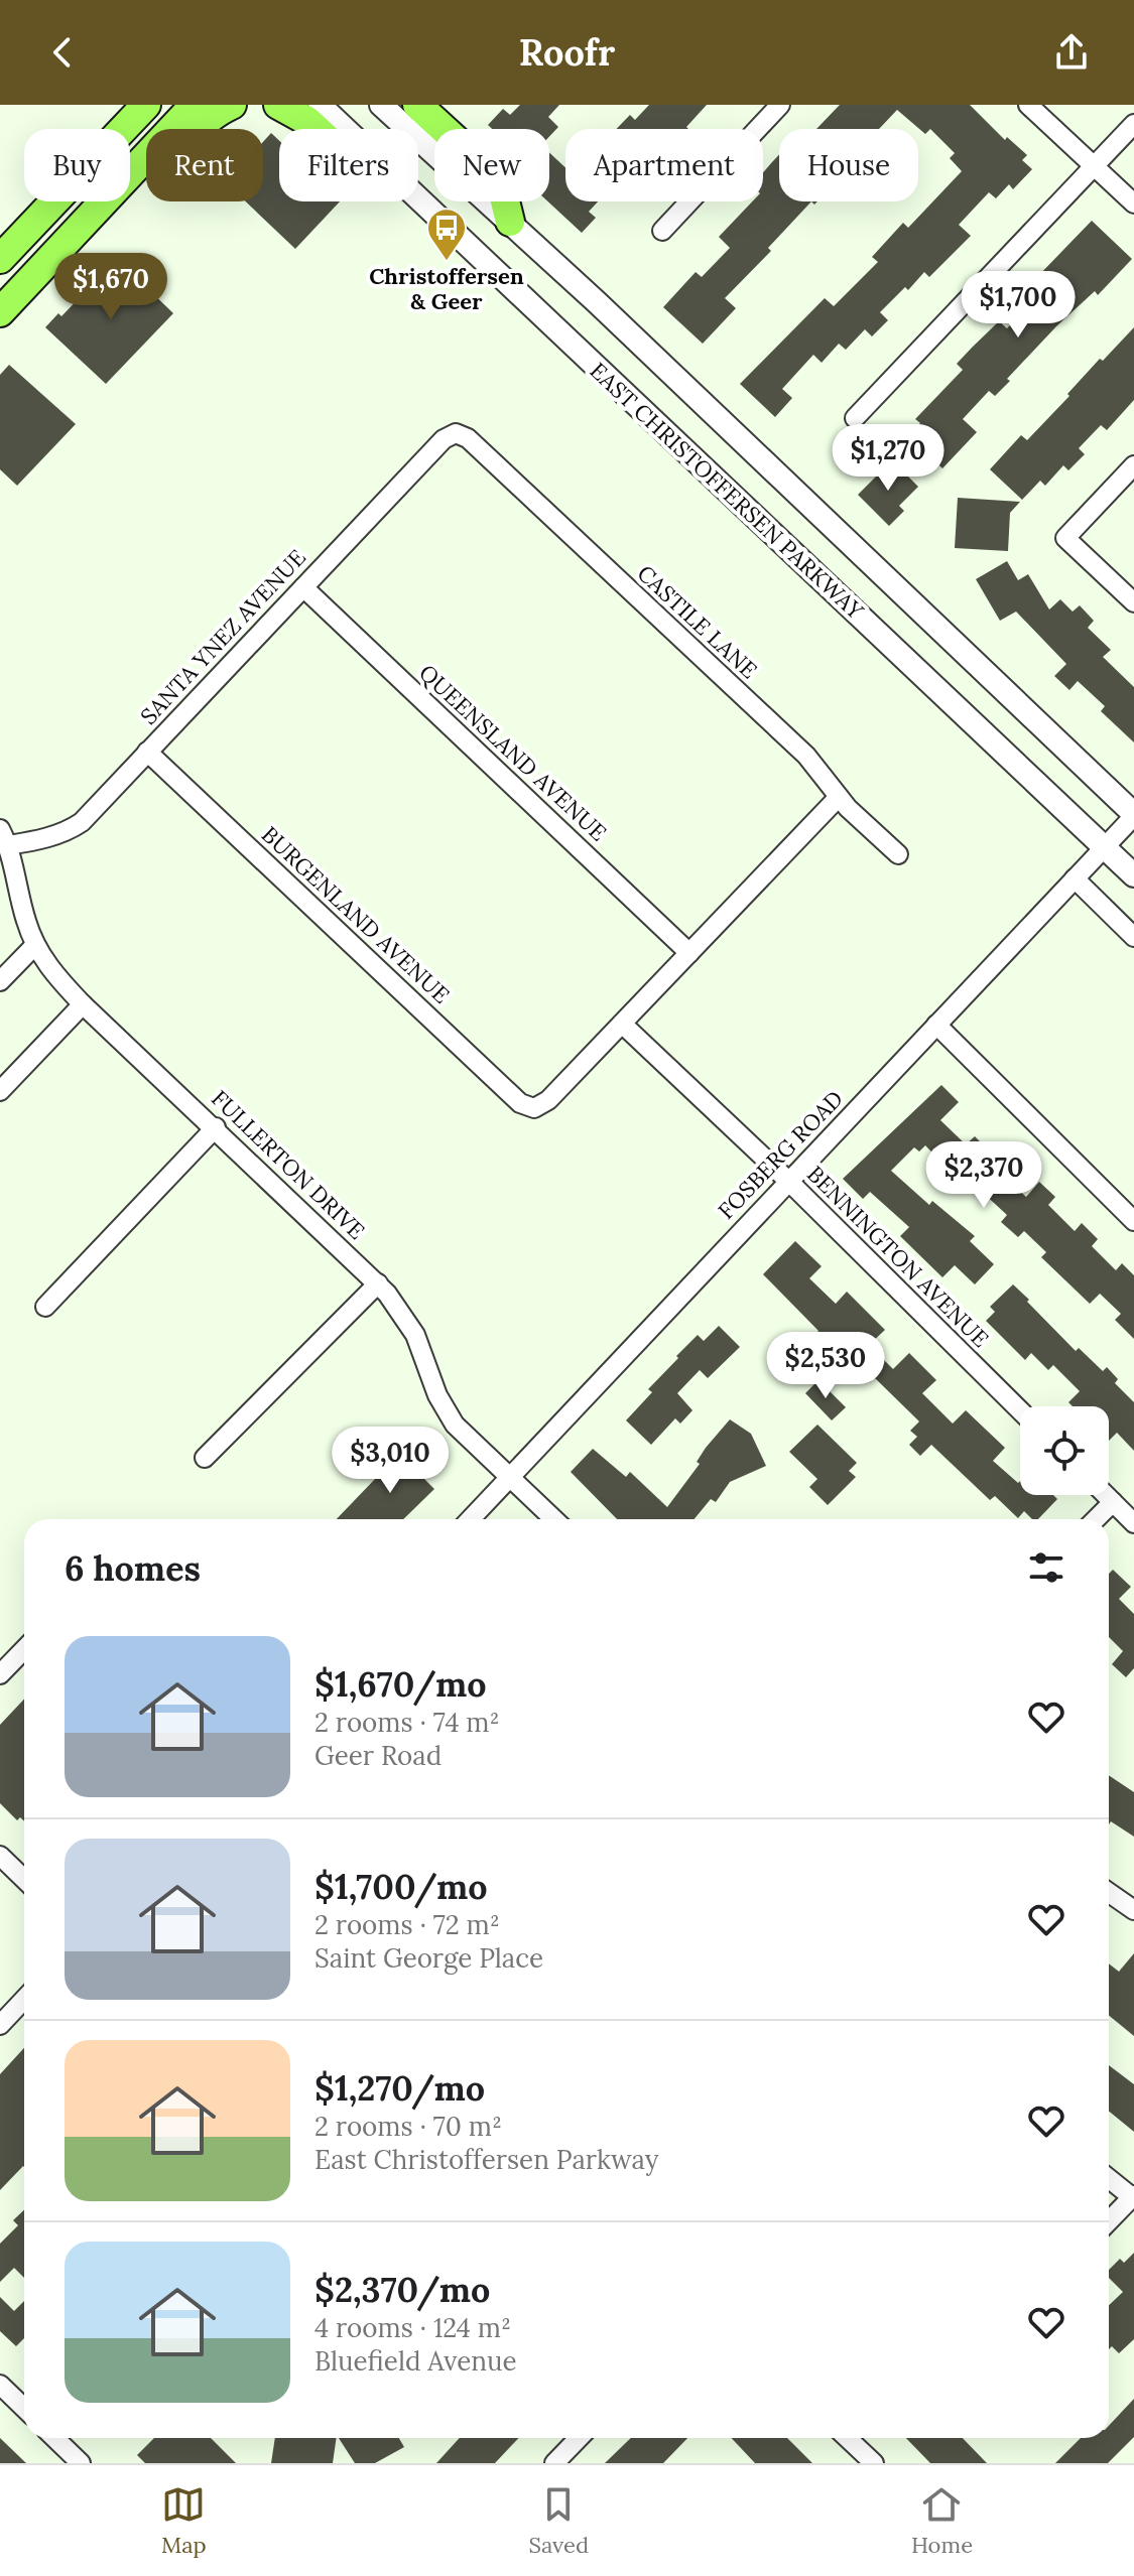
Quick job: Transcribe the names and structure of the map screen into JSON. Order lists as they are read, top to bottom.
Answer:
{
  "streets": {
    "street": [
      "EAST CHRISTOFFERSEN PARKWAY",
      "CASTILE LANE",
      "SANTA YNEZ AVENUE",
      "QUEENSLAND AVENUE",
      "BURGENLAND AVENUE",
      "FOSBERG ROAD",
      "FULLERTON DRIVE",
      "BENNINGTON AVENUE"
    ]
  },
  "crossings": [
    ["EAST CHRISTOFFERSEN PARKWAY", "FOSBERG ROAD"],
    ["CASTILE LANE", "SANTA YNEZ AVENUE"],
    ["SANTA YNEZ AVENUE", "QUEENSLAND AVENUE"],
    ["SANTA YNEZ AVENUE", "BURGENLAND AVENUE"],
    ["SANTA YNEZ AVENUE", "FULLERTON DRIVE"],
    ["BURGENLAND AVENUE", "BENNINGTON AVENUE"],
    ["FOSBERG ROAD", "FULLERTON DRIVE"],
    ["FOSBERG ROAD", "BENNINGTON AVENUE"]
  ],
  "places": {
    "bus stop": ["Christoffersen & Geer"]
  },
  "page": {
    "header": "Roofr",
    "chip": [
      "Buy",
      "Rent",
      "Filters",
      "New",
      "Apartment",
      "House"
    ],
    "price": [
      "$1,670",
      "$1,700",
      "$1,270",
      "$2,370",
      "$2,530",
      "$3,010"
    ],
    "heading": "6 homes",
    "list": [
      {
        "name": "$1,670/mo",
        "note": "2 rooms · 74 m² · Geer Road"
      },
      {
        "name": "$1,700/mo",
        "note": "2 rooms · 72 m² · Saint George Place"
      },
      {
        "name": "$1,270/mo",
        "note": "2 rooms · 70 m² · East Christoffersen Parkway"
      },
      {
        "name": "$2,370/mo",
        "note": "4 rooms · 124 m² · Bluefield Avenue"
      }
    ],
    "tabs": ["Map", "Saved", "Home"]
  }
}
